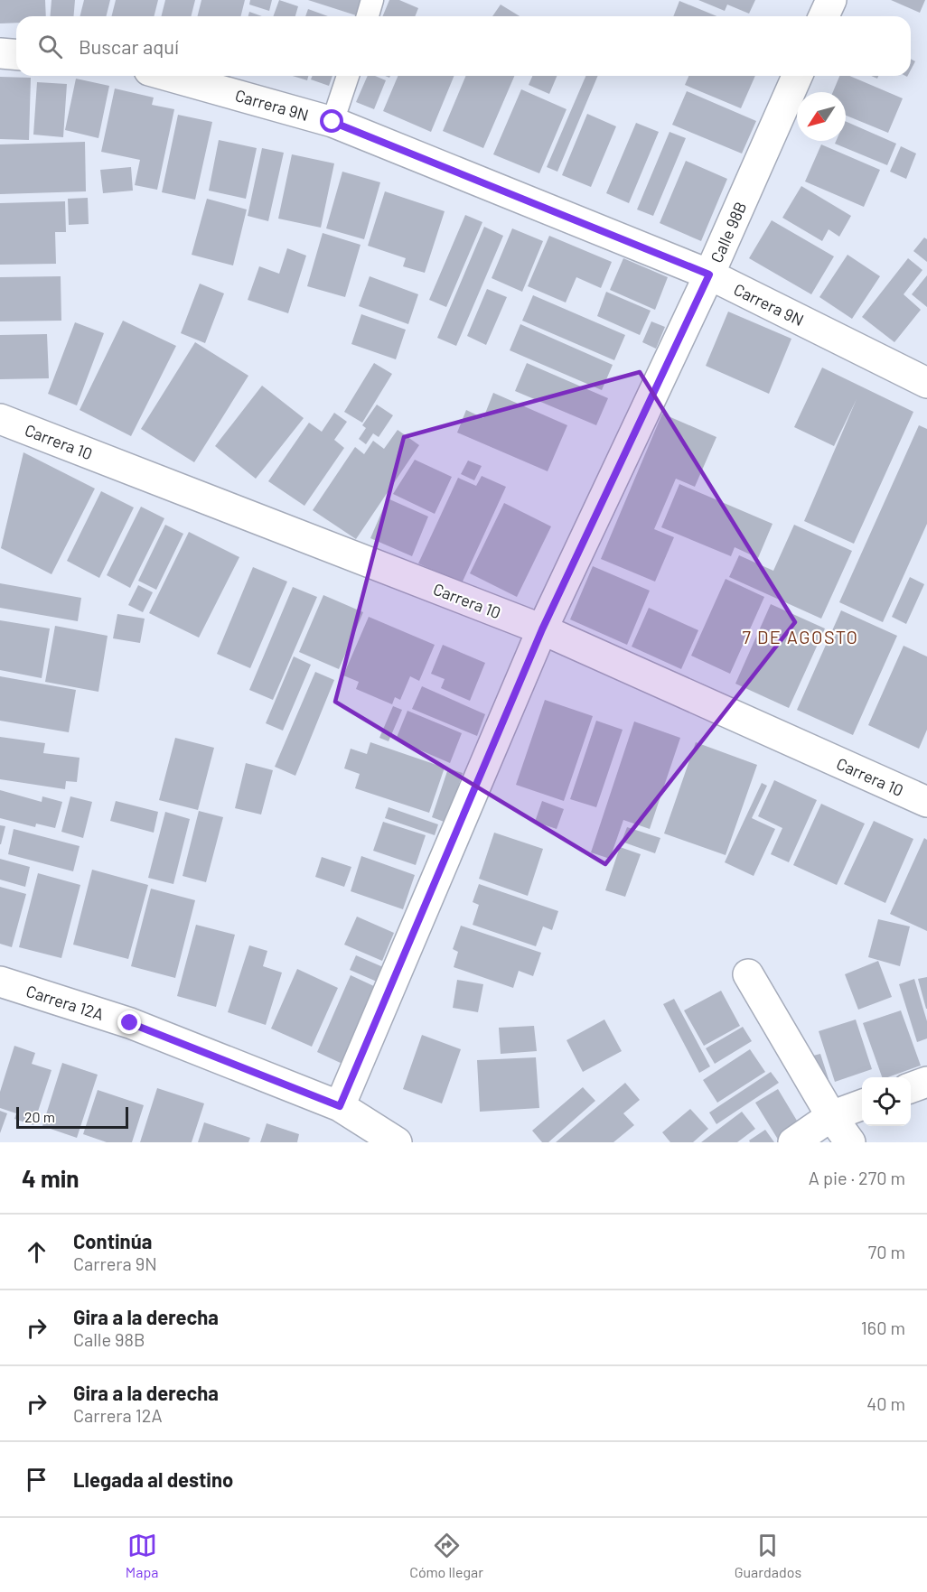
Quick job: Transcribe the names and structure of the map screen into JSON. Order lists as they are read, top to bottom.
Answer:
{
  "streets": {
    "street": [
      "Carrera 9N",
      "Calle 98B",
      "Carrera 10",
      "Carrera 12A"
    ]
  },
  "crossings": [
    ["Carrera 9N", "Calle 98B"],
    ["Calle 98B", "Carrera 10"],
    ["Calle 98B", "Carrera 12A"]
  ],
  "districts": ["7 DE AGOSTO"],
  "scale_bar": "20 m",
  "north": "bottom left",
  "page": {
    "search": "Buscar aquí",
    "scale": "20 m",
    "heading": ["4 min", "A pie · 270 m"],
    "list": [
      ["Continúa", "Carrera 9N", "70 m"],
      ["Gira a la derecha", "Calle 98B", "160 m"],
      ["Gira a la derecha", "Carrera 12A", "40 m"],
      "Llegada al destino"
    ],
    "nav": ["Mapa", "Cómo llegar", "Guardados"]
  }
}
